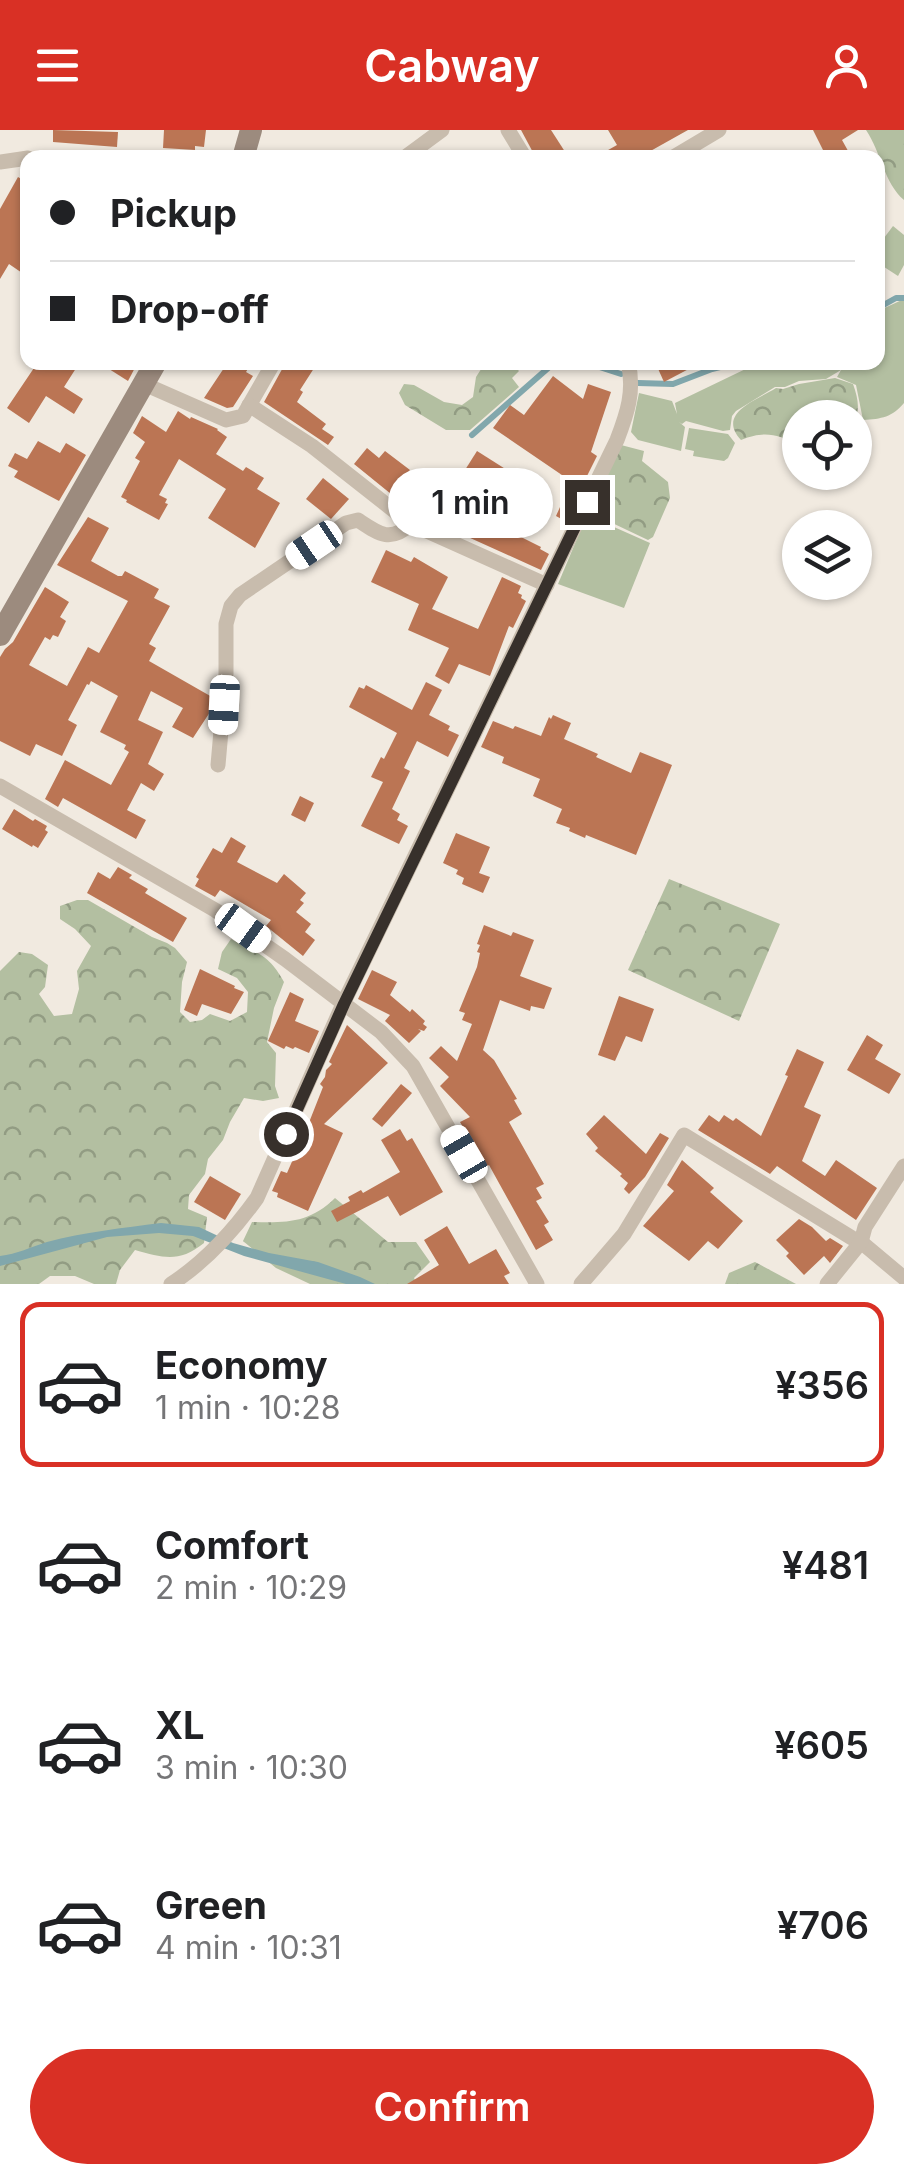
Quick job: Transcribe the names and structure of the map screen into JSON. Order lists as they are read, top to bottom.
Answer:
{
  "page": {
    "header": "Cabway",
    "banner": ["Pickup", "Drop-off"],
    "bubble": "1 min",
    "list": [
      {
        "name": "Economy",
        "note": "1 min · 10:28",
        "value": "¥356"
      },
      {
        "name": "Comfort",
        "note": "2 min · 10:29",
        "value": "¥481"
      },
      {
        "name": "XL",
        "note": "3 min · 10:30",
        "value": "¥605"
      },
      {
        "name": "Green",
        "note": "4 min · 10:31",
        "value": "¥706"
      }
    ],
    "buttons": "Confirm"
  }
}
